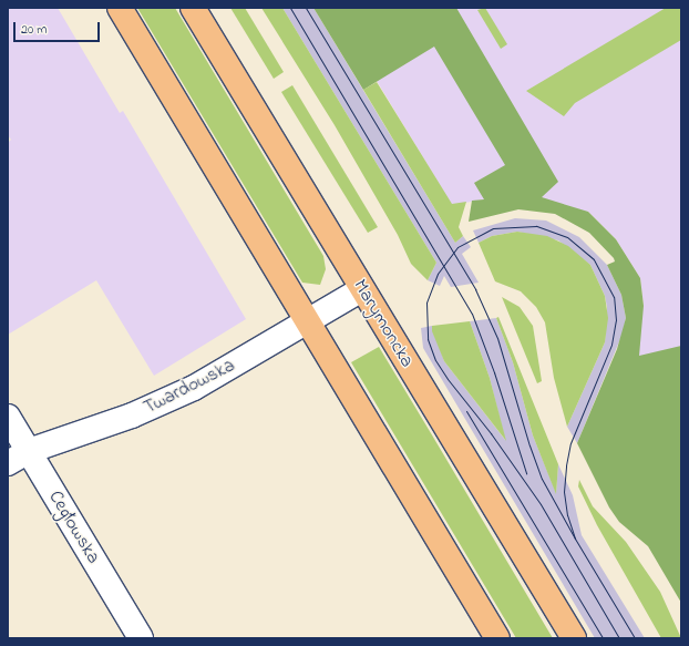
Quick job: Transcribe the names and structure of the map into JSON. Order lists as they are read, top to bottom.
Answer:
{
  "streets": {
    "main road": ["Marymoncka"],
    "street": ["Twardowska", "Cegłowska"]
  },
  "crossings": [
    ["Marymoncka", "Twardowska"],
    ["Twardowska", "Cegłowska"]
  ],
  "scale_bar": "20 m"
}
